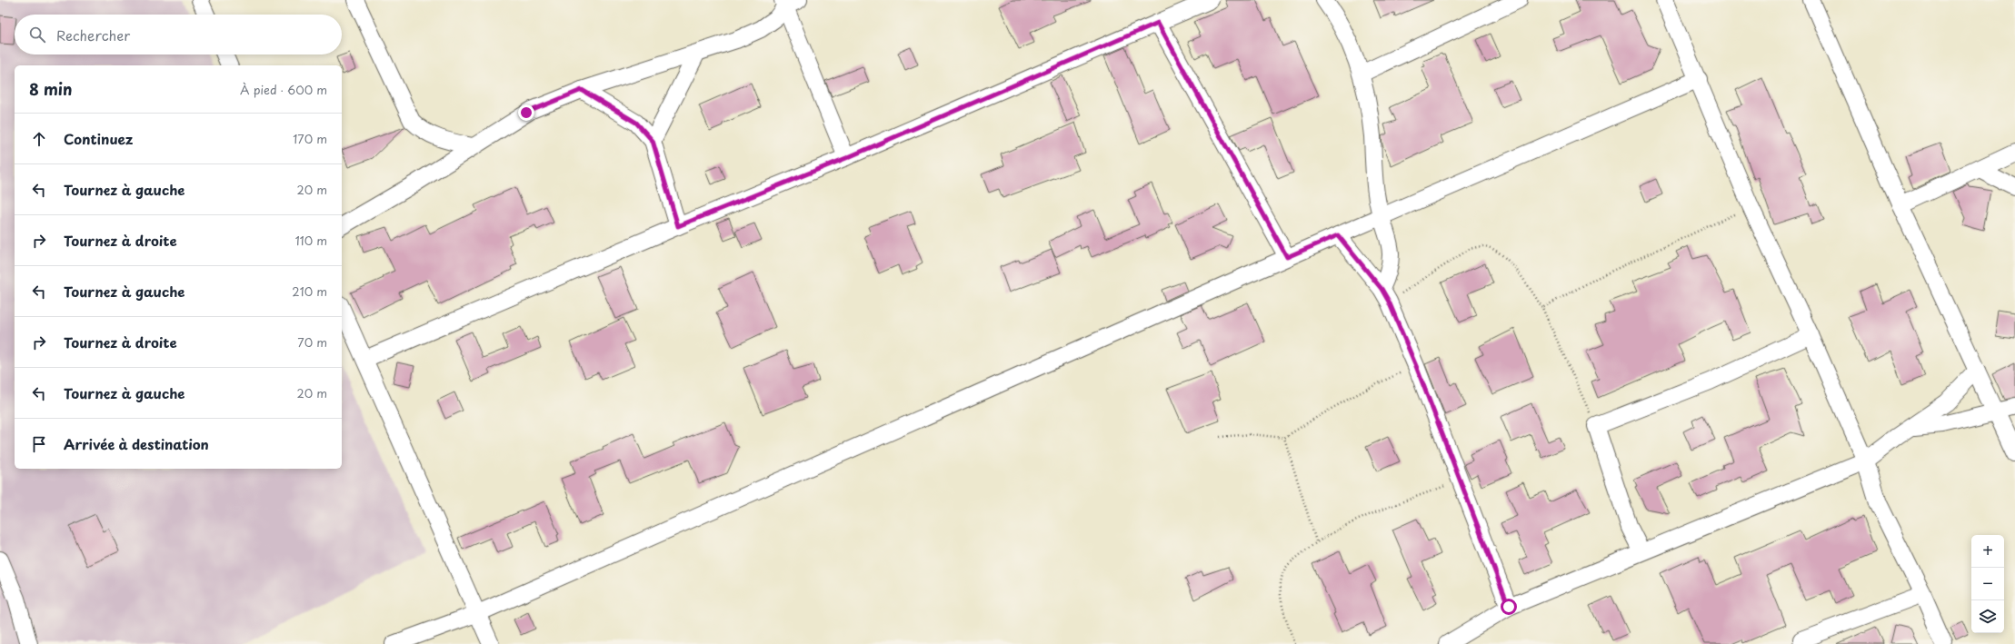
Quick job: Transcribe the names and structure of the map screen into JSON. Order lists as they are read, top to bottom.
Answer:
{
  "page": {
    "search": "Rechercher",
    "heading": ["8 min", "À pied · 600 m"],
    "list": [
      ["Continuez", "170 m"],
      ["Tournez à gauche", "20 m"],
      ["Tournez à droite", "110 m"],
      ["Tournez à gauche", "210 m"],
      ["Tournez à droite", "70 m"],
      ["Tournez à gauche", "20 m"],
      "Arrivée à destination"
    ],
    "map_buttons": ["+", "−"]
  }
}
